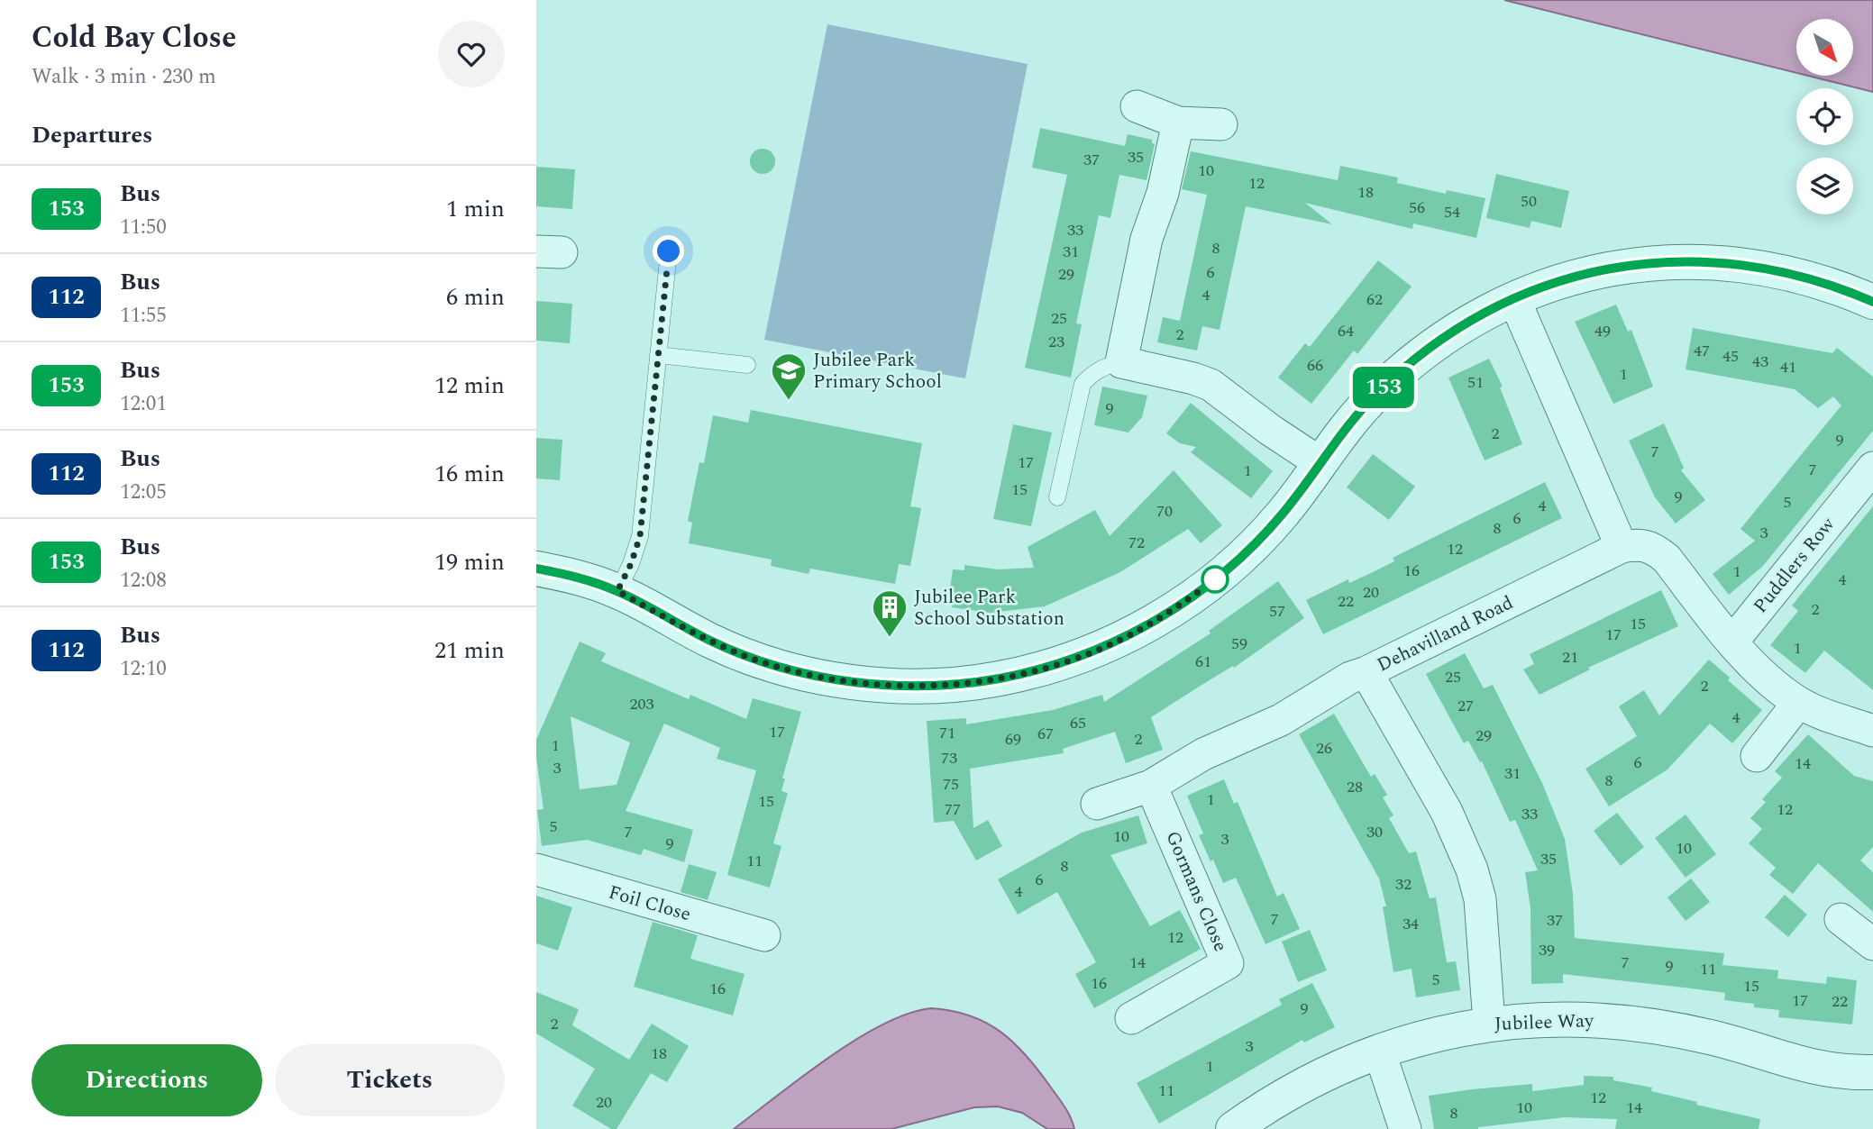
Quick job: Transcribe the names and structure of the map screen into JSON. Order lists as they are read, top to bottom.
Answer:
{
  "streets": {
    "street": [
      "Puddlers Row",
      "Dehavilland Road",
      "Gormans Close",
      "Foil Close",
      "Jubilee Way"
    ]
  },
  "crossings": [
    ["Dehavilland Road", "Jubilee Way"]
  ],
  "places": {
    "school or university": ["Jubilee Park Primary School"],
    "building": ["Jubilee Park School Substation"]
  },
  "lines": ["bus line 153"],
  "house_numbers": [
    "35",
    "37",
    "10",
    "12",
    "18",
    "50",
    "56",
    "54",
    "33",
    "8",
    "31",
    "6",
    "29",
    "4",
    "62",
    "25",
    "64",
    "49",
    "2",
    "23",
    "47",
    "45",
    "43",
    "66",
    "41",
    "1",
    "51",
    "9",
    "2",
    "9",
    "7",
    "17",
    "7",
    "1",
    "15",
    "9",
    "5",
    "4",
    "70",
    "6",
    "8",
    "3",
    "72",
    "12",
    "16",
    "1",
    "4",
    "20",
    "22",
    "2",
    "57",
    "15",
    "17",
    "59",
    "1",
    "21",
    "61",
    "25",
    "2",
    "203",
    "27",
    "4",
    "65",
    "17",
    "71",
    "67",
    "29",
    "69",
    "2",
    "1",
    "26",
    "73",
    "6",
    "14",
    "3",
    "31",
    "8",
    "75",
    "28",
    "1",
    "15",
    "77",
    "12",
    "33",
    "5",
    "7",
    "30",
    "10",
    "3",
    "9",
    "10",
    "35",
    "11",
    "8",
    "6",
    "32",
    "4",
    "7",
    "37",
    "34",
    "12",
    "39",
    "14",
    "7",
    "9",
    "11",
    "5",
    "16",
    "15",
    "16",
    "17",
    "22",
    "9",
    "2",
    "3",
    "18",
    "1",
    "11",
    "12",
    "20",
    "10",
    "14",
    "8"
  ],
  "north": "bottom right",
  "page": {
    "heading": [
      ["Cold Bay Close", "Walk · 3 min · 230 m"],
      "Departures"
    ],
    "on_map": "153",
    "list": [
      {
        "mark": "153",
        "name": "Bus",
        "note": "11:50",
        "value": "1 min"
      },
      {
        "mark": "112",
        "name": "Bus",
        "note": "11:55",
        "value": "6 min"
      },
      {
        "mark": "153",
        "name": "Bus",
        "note": "12:01",
        "value": "12 min"
      },
      {
        "mark": "112",
        "name": "Bus",
        "note": "12:05",
        "value": "16 min"
      },
      {
        "mark": "153",
        "name": "Bus",
        "note": "12:08",
        "value": "19 min"
      },
      {
        "mark": "112",
        "name": "Bus",
        "note": "12:10",
        "value": "21 min"
      }
    ],
    "buttons": ["Directions", "Tickets"]
  }
}
